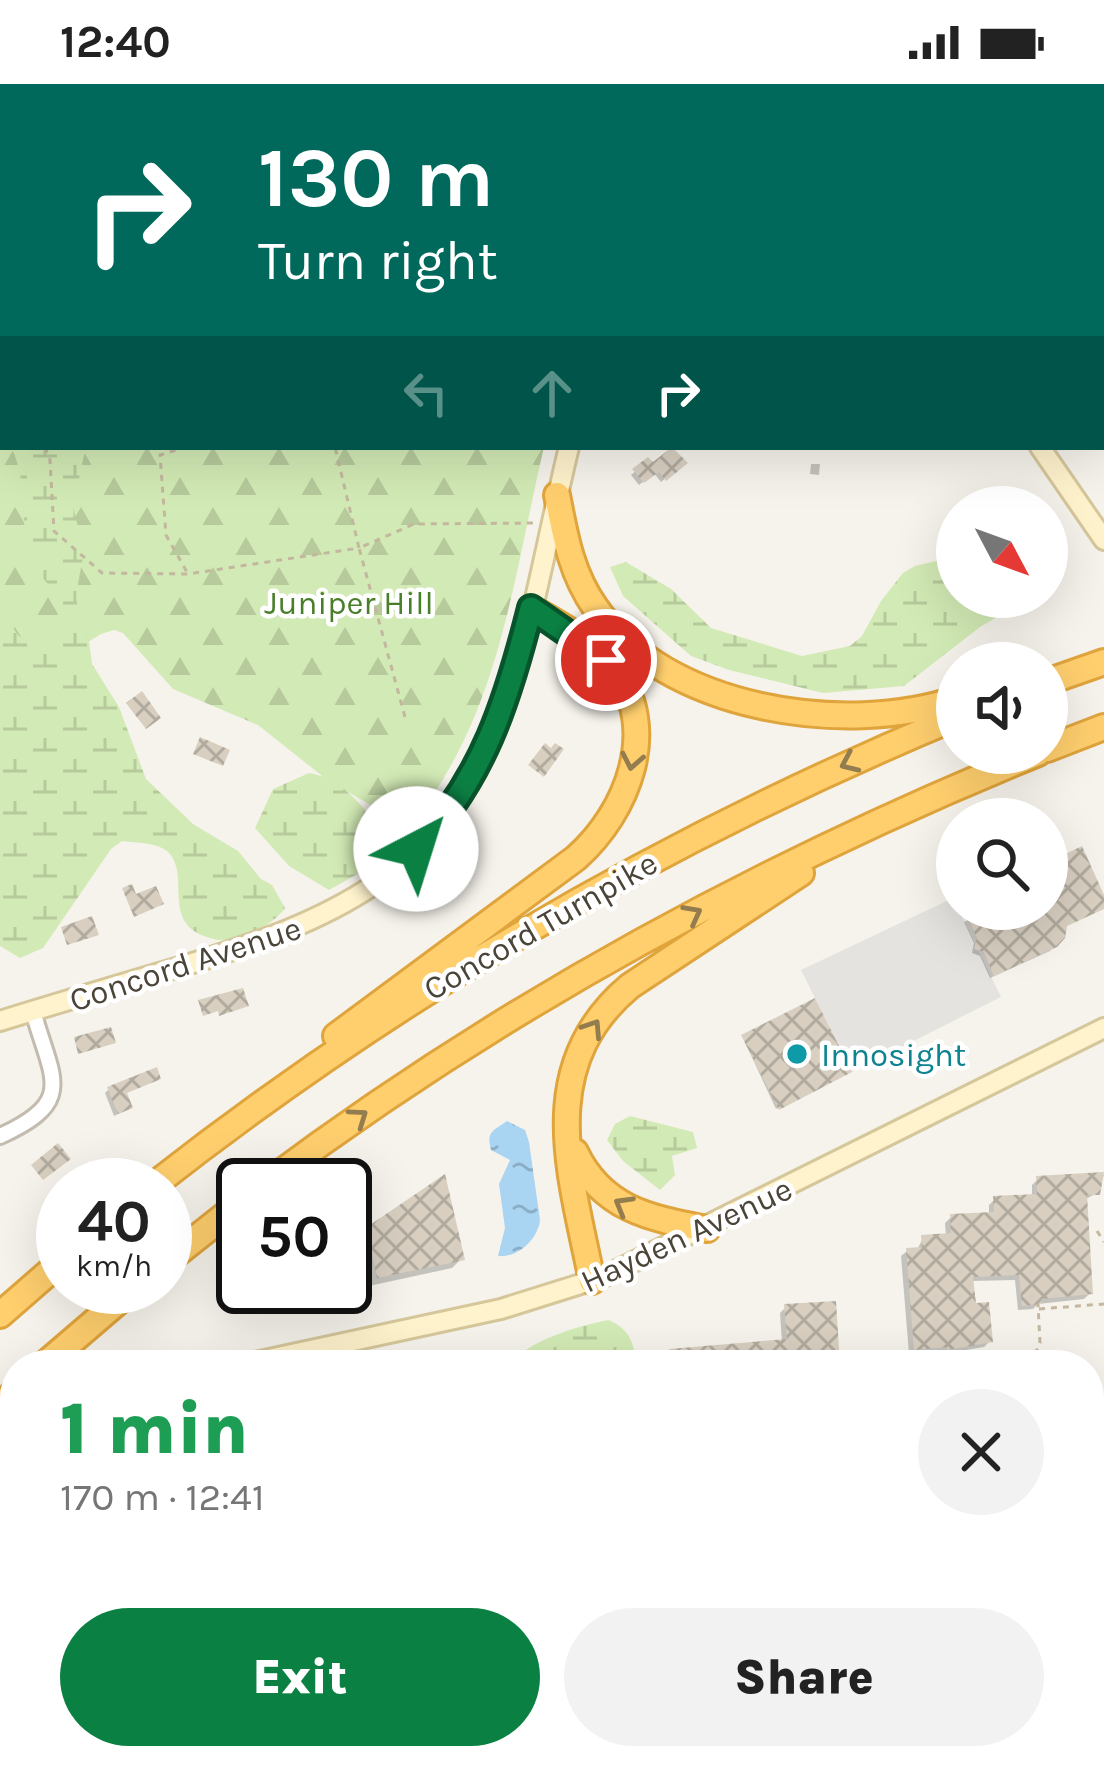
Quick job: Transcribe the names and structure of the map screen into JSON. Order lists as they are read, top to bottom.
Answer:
{
  "streets": {
    "highway": ["Concord Turnpike"],
    "main road": ["Concord Avenue", "Hayden Avenue"]
  },
  "parks": ["Juniper Hill"],
  "places": ["Innosight"],
  "north": "bottom right",
  "page": {
    "status": "12:40",
    "turn": ["130 m", "Turn right"],
    "speed": "40 km/h",
    "limit": "50",
    "heading": ["1 min", "170 m · 12:41"],
    "buttons": ["Exit", "Share"]
  }
}
